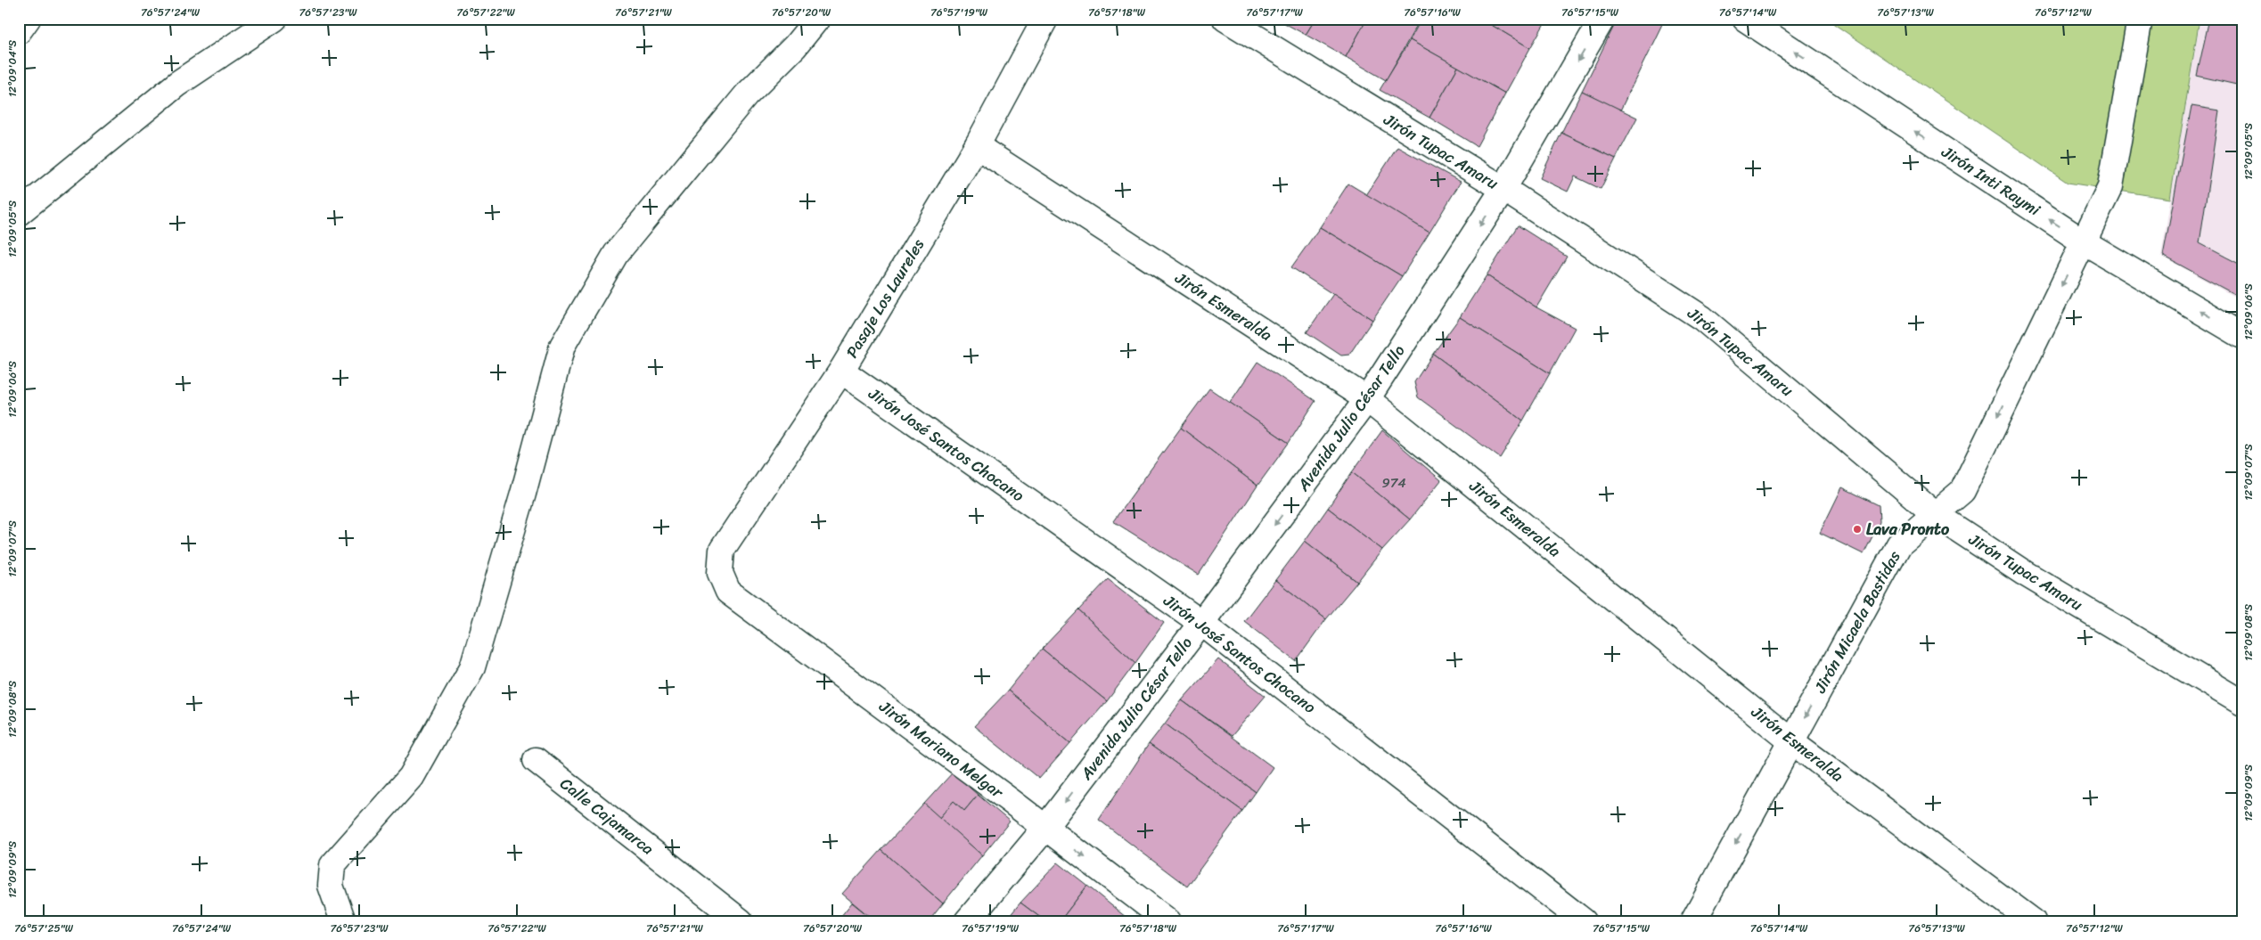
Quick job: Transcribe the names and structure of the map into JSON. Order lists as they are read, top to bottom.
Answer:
{
  "streets": {
    "street": [
      "Jirón Tupac Amaru",
      "Jirón Inti Raymi",
      "Pasaje Los Laureles",
      "Jirón Esmeralda",
      "Avenida Julio César Tello",
      "Jirón José Santos Chocano",
      "Jirón Micaela Bastidas",
      "Jirón Mariano Melgar",
      "Calle Cajamarca"
    ]
  },
  "crossings": [
    ["Jirón Tupac Amaru", "Avenida Julio César Tello"],
    ["Jirón Tupac Amaru", "Jirón Micaela Bastidas"],
    ["Jirón Inti Raymi", "Jirón Micaela Bastidas"],
    ["Pasaje Los Laureles", "Jirón Esmeralda"],
    ["Pasaje Los Laureles", "Jirón José Santos Chocano"],
    ["Pasaje Los Laureles", "Jirón Mariano Melgar"],
    ["Jirón Esmeralda", "Avenida Julio César Tello"],
    ["Jirón Esmeralda", "Jirón Micaela Bastidas"],
    ["Avenida Julio César Tello", "Jirón José Santos Chocano"],
    ["Avenida Julio César Tello", "Jirón Mariano Melgar"]
  ],
  "one_way": ["Jirón Inti Raymi", "Avenida Julio César Tello", "Jirón Micaela Bastidas"],
  "places": ["Lava Pronto"],
  "house_numbers": ["974"],
  "coordinates": [
    "76°57'24\"W",
    "76°57'23\"W",
    "76°57'22\"W",
    "76°57'21\"W",
    "76°57'20\"W",
    "76°57'19\"W",
    "76°57'18\"W",
    "76°57'17\"W",
    "76°57'16\"W",
    "76°57'15\"W",
    "76°57'14\"W",
    "76°57'13\"W",
    "76°57'12\"W",
    "12°09'04\"S",
    "12°09'05\"S",
    "12°09'06\"S",
    "12°09'07\"S",
    "12°09'08\"S",
    "12°09'09\"S",
    "76°57'25\"W"
  ]
}
